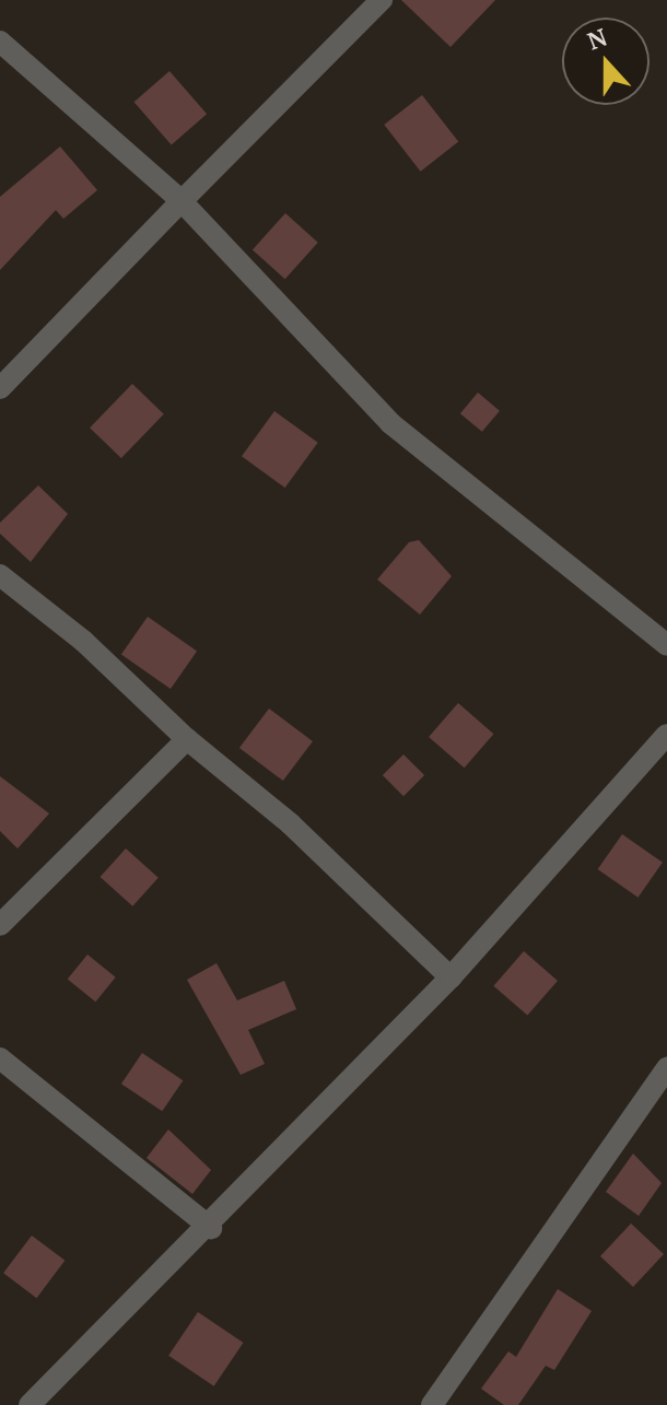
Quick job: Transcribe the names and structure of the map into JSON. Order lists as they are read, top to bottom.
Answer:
{
  "north": "top"
}
